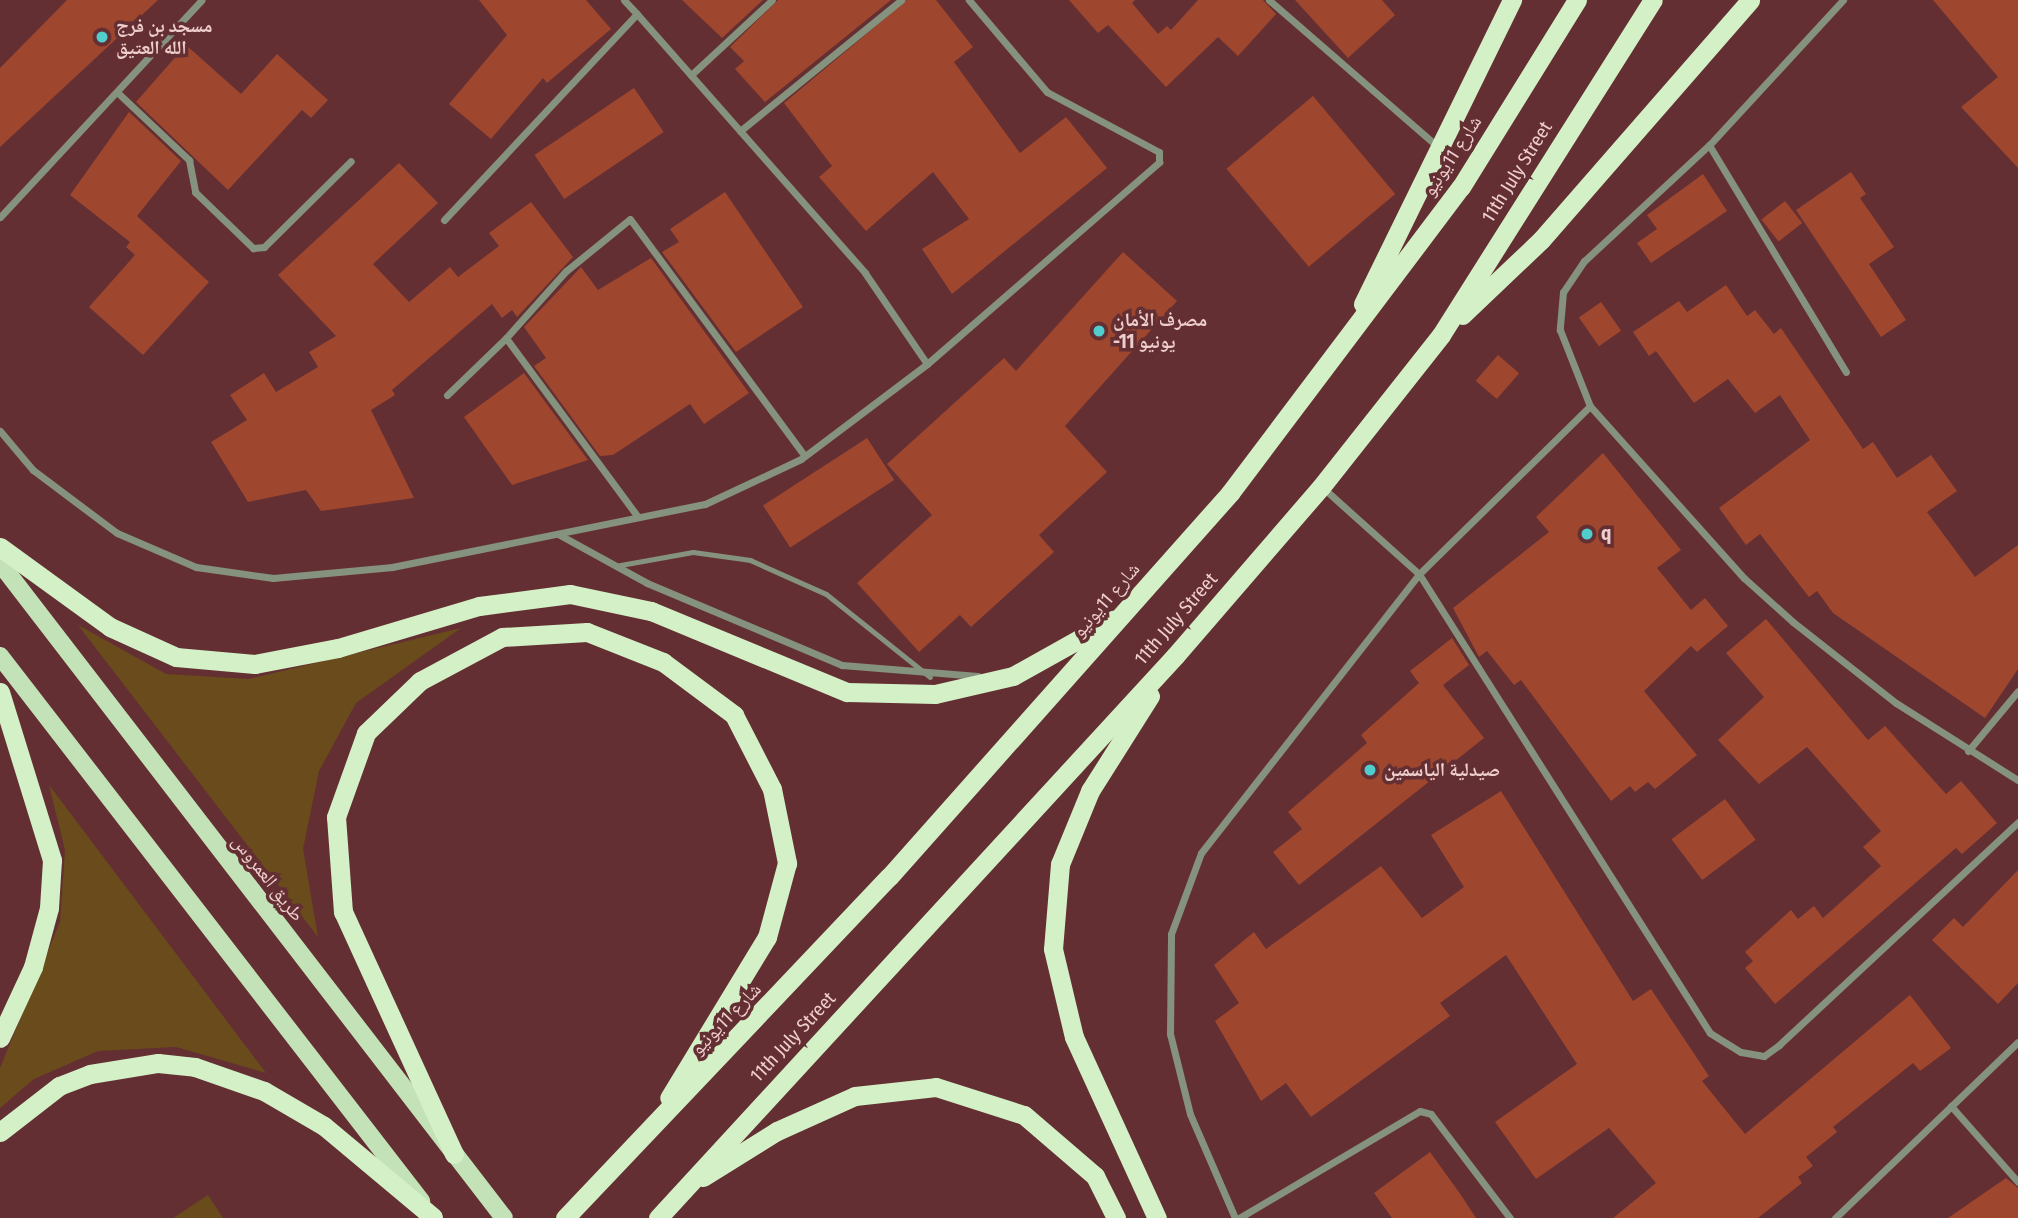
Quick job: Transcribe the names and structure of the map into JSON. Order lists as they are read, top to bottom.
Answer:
{
  "streets": {
    "highway": ["شارع 11يونيو", "11th July Street"],
    "main road": ["طريق العمروس"]
  },
  "places": [
    "مسجد بن فرج الله العتيق",
    "مصرف الأمان -11 يونيو",
    "q",
    "صيدلية الياسمين"
  ]
}
